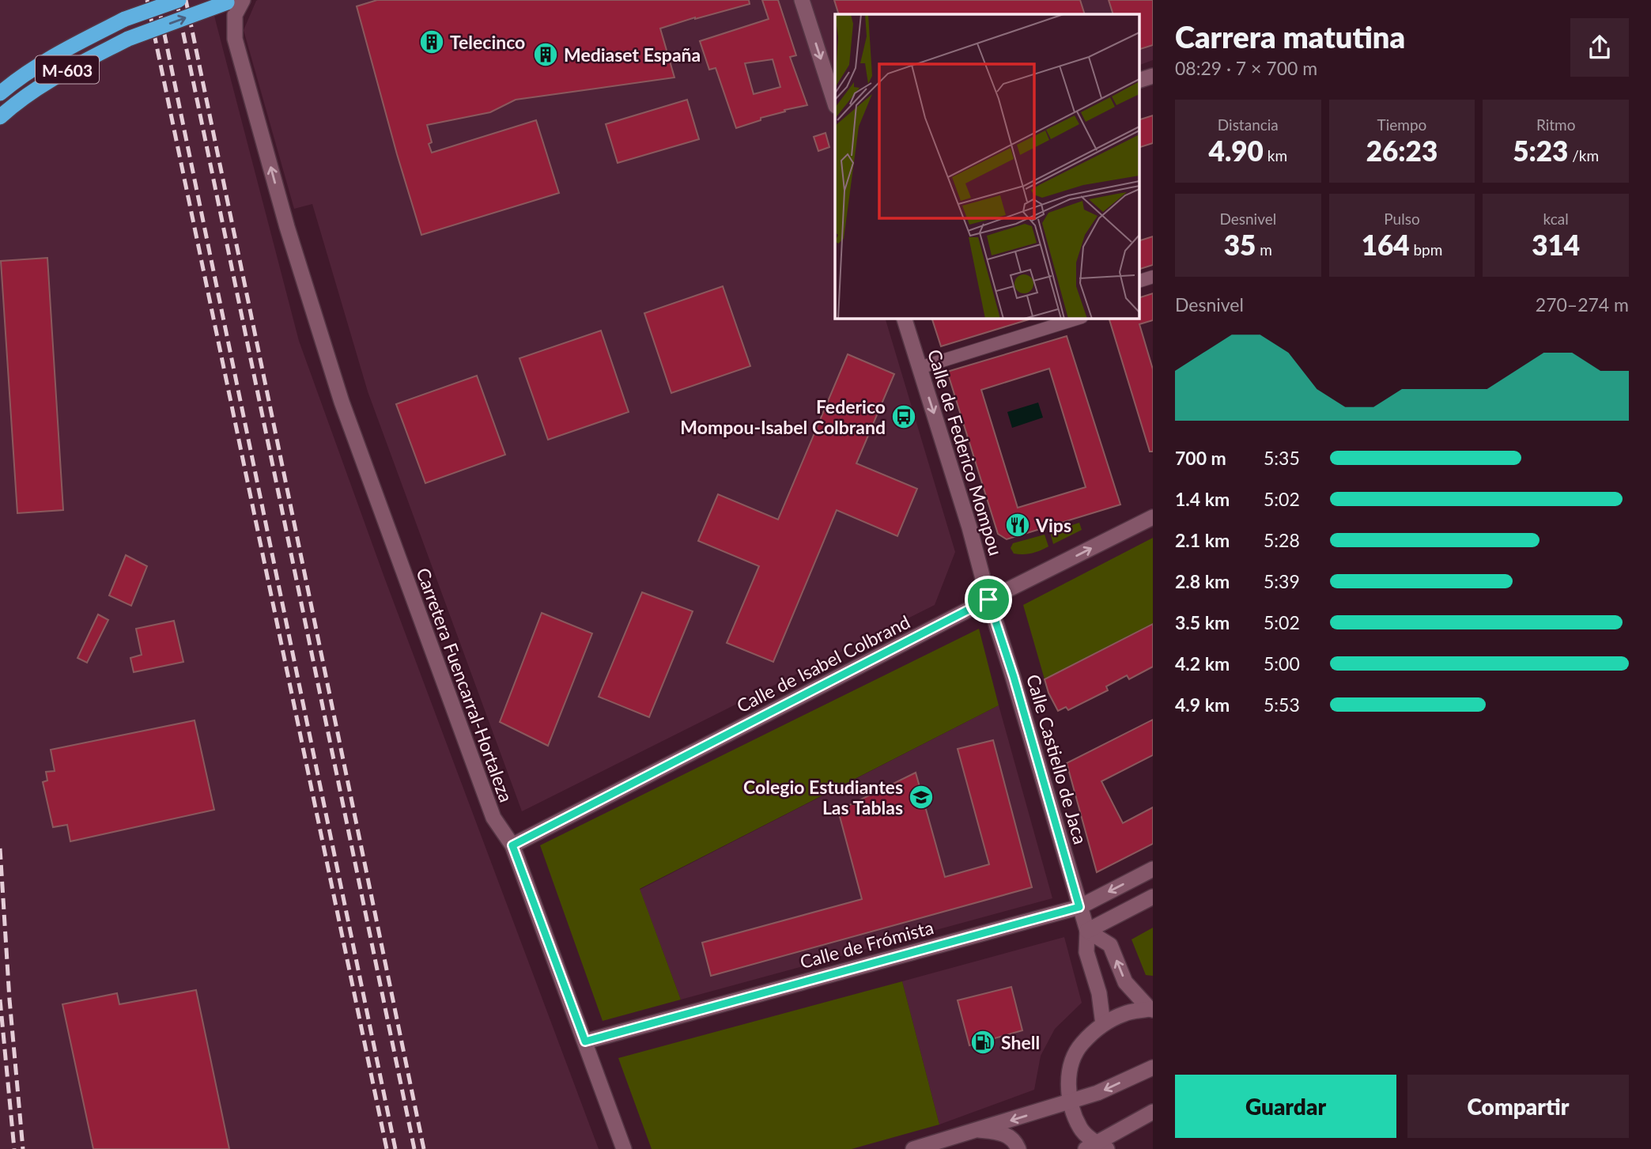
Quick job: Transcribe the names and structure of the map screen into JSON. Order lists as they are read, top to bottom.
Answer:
{
  "streets": {
    "highway": ["M-603"],
    "street": [
      "Calle de Federico Mompou",
      "Calle de Isabel Colbrand",
      "Carretera Fuencarral-Hortaleza",
      "Calle Castiello de Jaca",
      "Calle de Frómista"
    ]
  },
  "crossings": [
    ["Calle de Federico Mompou", "Calle de Isabel Colbrand"],
    ["Calle de Federico Mompou", "Calle Castiello de Jaca"],
    ["Calle de Isabel Colbrand", "Carretera Fuencarral-Hortaleza"],
    ["Calle de Isabel Colbrand", "Calle Castiello de Jaca"],
    ["Carretera Fuencarral-Hortaleza", "Calle de Frómista"],
    ["Calle Castiello de Jaca", "Calle de Frómista"]
  ],
  "one_way": ["Calle de Federico Mompou", "Carretera Fuencarral-Hortaleza"],
  "places": {
    "building": ["Telecinco", "Mediaset España"],
    "bus stop": ["Federico Mompou-Isabel Colbrand"],
    "restaurant": ["Vips"],
    "school or university": ["Colegio Estudiantes Las Tablas"],
    "fuel station": ["Shell"]
  },
  "page": {
    "heading": ["Carrera matutina", "08:29 · 7 × 700 m"],
    "stats": [
      ["Distancia", "4.90 km"],
      ["Tiempo", "26:23"],
      ["Ritmo", "5:23 /km"],
      ["Desnivel", "35 m"],
      ["Pulso", "164 bpm"],
      ["kcal", "314"]
    ],
    "chart": ["Desnivel", "270–274 m"],
    "list": [
      {
        "name": "700 m",
        "note": "5:35"
      },
      {
        "name": "1.4 km",
        "note": "5:02"
      },
      {
        "name": "2.1 km",
        "note": "5:28"
      },
      {
        "name": "2.8 km",
        "note": "5:39"
      },
      {
        "name": "3.5 km",
        "note": "5:02"
      },
      {
        "name": "4.2 km",
        "note": "5:00"
      },
      {
        "name": "4.9 km",
        "note": "5:53"
      }
    ],
    "buttons": ["Guardar", "Compartir"]
  }
}
